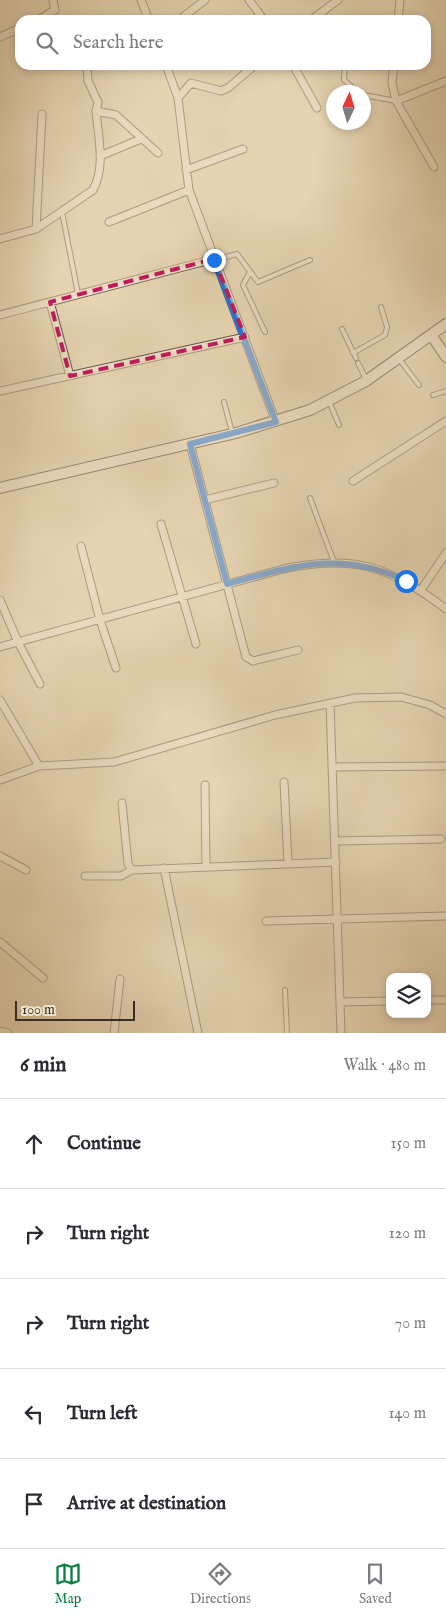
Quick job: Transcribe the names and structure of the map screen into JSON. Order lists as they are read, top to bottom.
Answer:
{
  "scale_bar": "100 m",
  "north": "top",
  "page": {
    "search": "Search here",
    "scale": "100 m",
    "heading": ["6 min", "Walk · 480 m"],
    "list": [
      ["Continue", "150 m"],
      ["Turn right", "120 m"],
      ["Turn right", "70 m"],
      ["Turn left", "140 m"],
      "Arrive at destination"
    ],
    "nav": ["Map", "Directions", "Saved"]
  }
}
